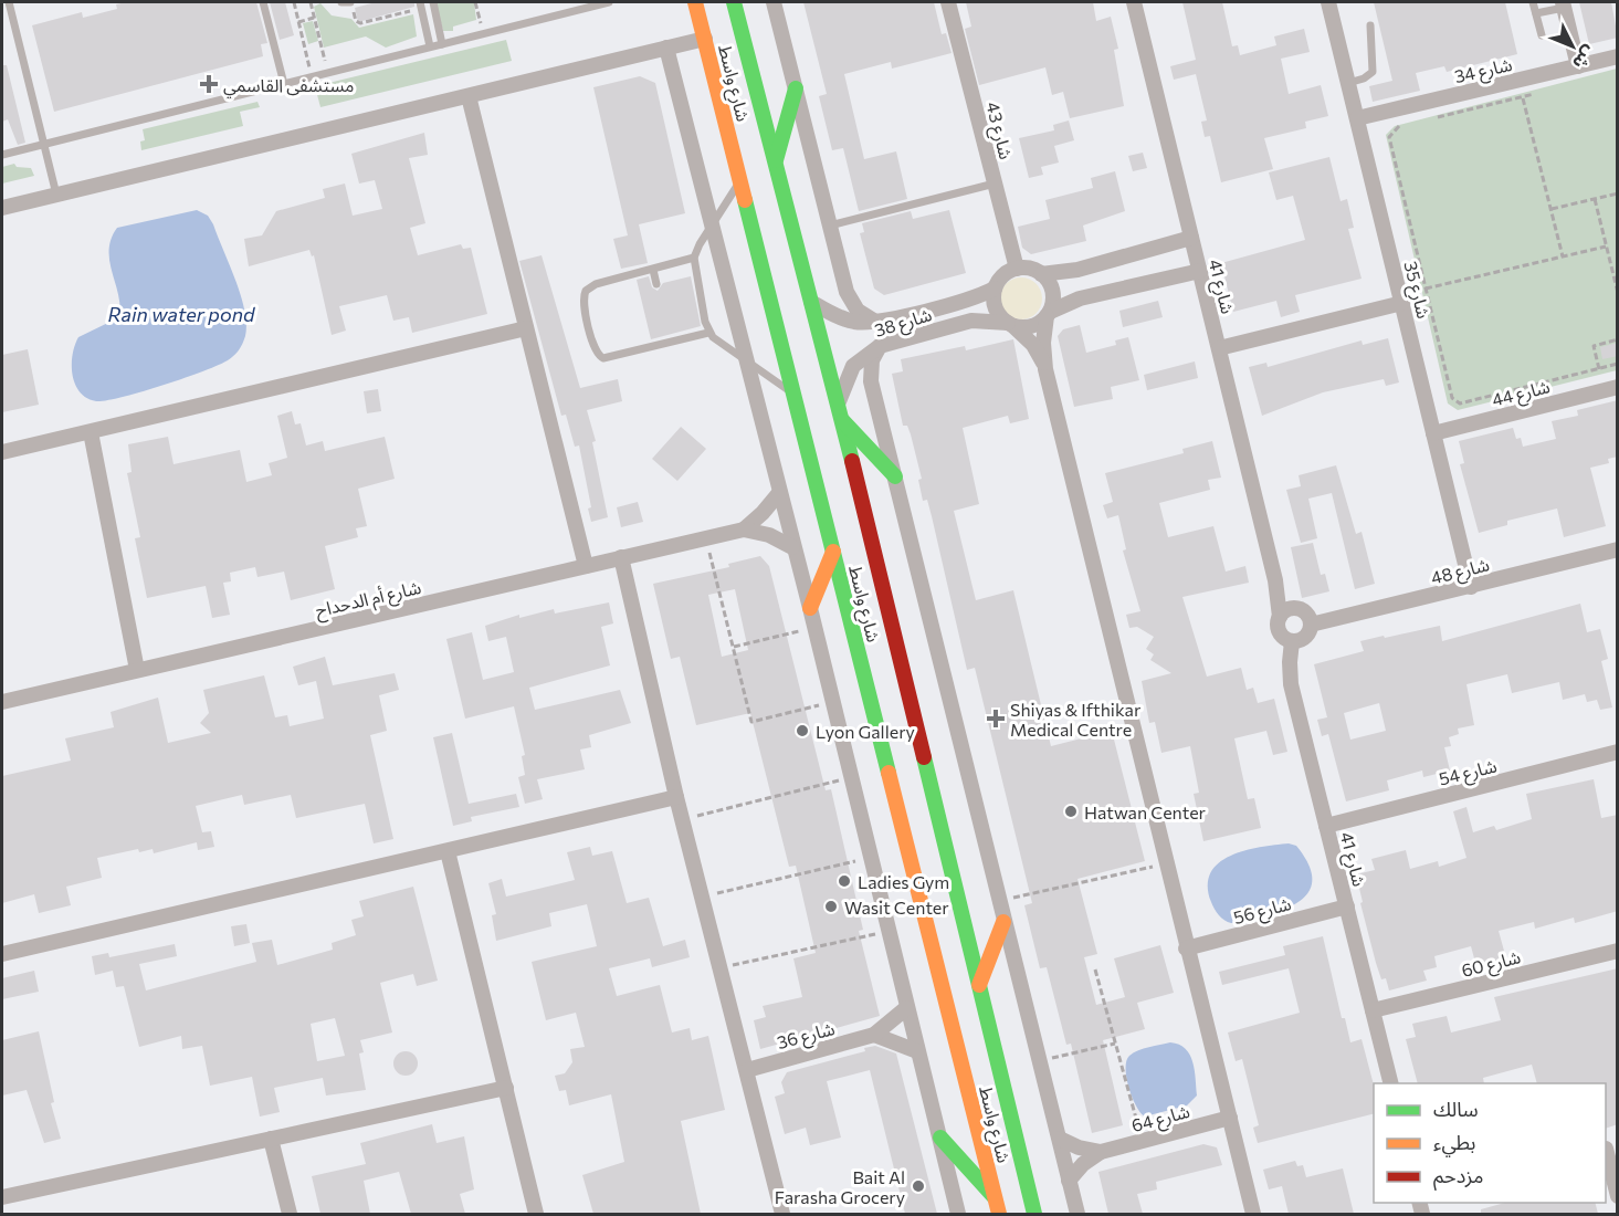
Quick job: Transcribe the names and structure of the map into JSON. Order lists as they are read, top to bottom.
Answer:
{
  "streets": {
    "main road": ["شارع واسط"],
    "street": [
      "شارع 34",
      "شارع 43",
      "شارع 41",
      "شارع 35",
      "شارع 38",
      "شارع 44",
      "شارع 48",
      "شارع أم الدحداح",
      "شارع 54",
      "شارع 56",
      "شارع 60",
      "شارع 36",
      "شارع 64"
    ]
  },
  "crossings": [
    ["شارع 34", "شارع 35"],
    ["شارع واسط", "شارع 38"],
    ["شارع 43", "شارع 38"],
    ["شارع 41", "شارع 48"],
    ["شارع 41", "شارع 54"],
    ["شارع 41", "شارع 56"],
    ["شارع 41", "شارع 60"],
    ["شارع 35", "شارع 44"],
    ["شارع 35", "شارع 48"]
  ],
  "water": ["Rain water pond"],
  "places": {
    "health": ["مستشفى القاسمي", "Shiyas & Ifthikar Medical Centre"],
    "other": [
      "Lyon Gallery",
      "Hatwan Center",
      "Ladies Gym",
      "Wasit Center",
      "Bait Al Farasha Grocery"
    ]
  },
  "legend": ["سالك", "بطيء", "مزدحم"],
  "north": "bottom right"
}
